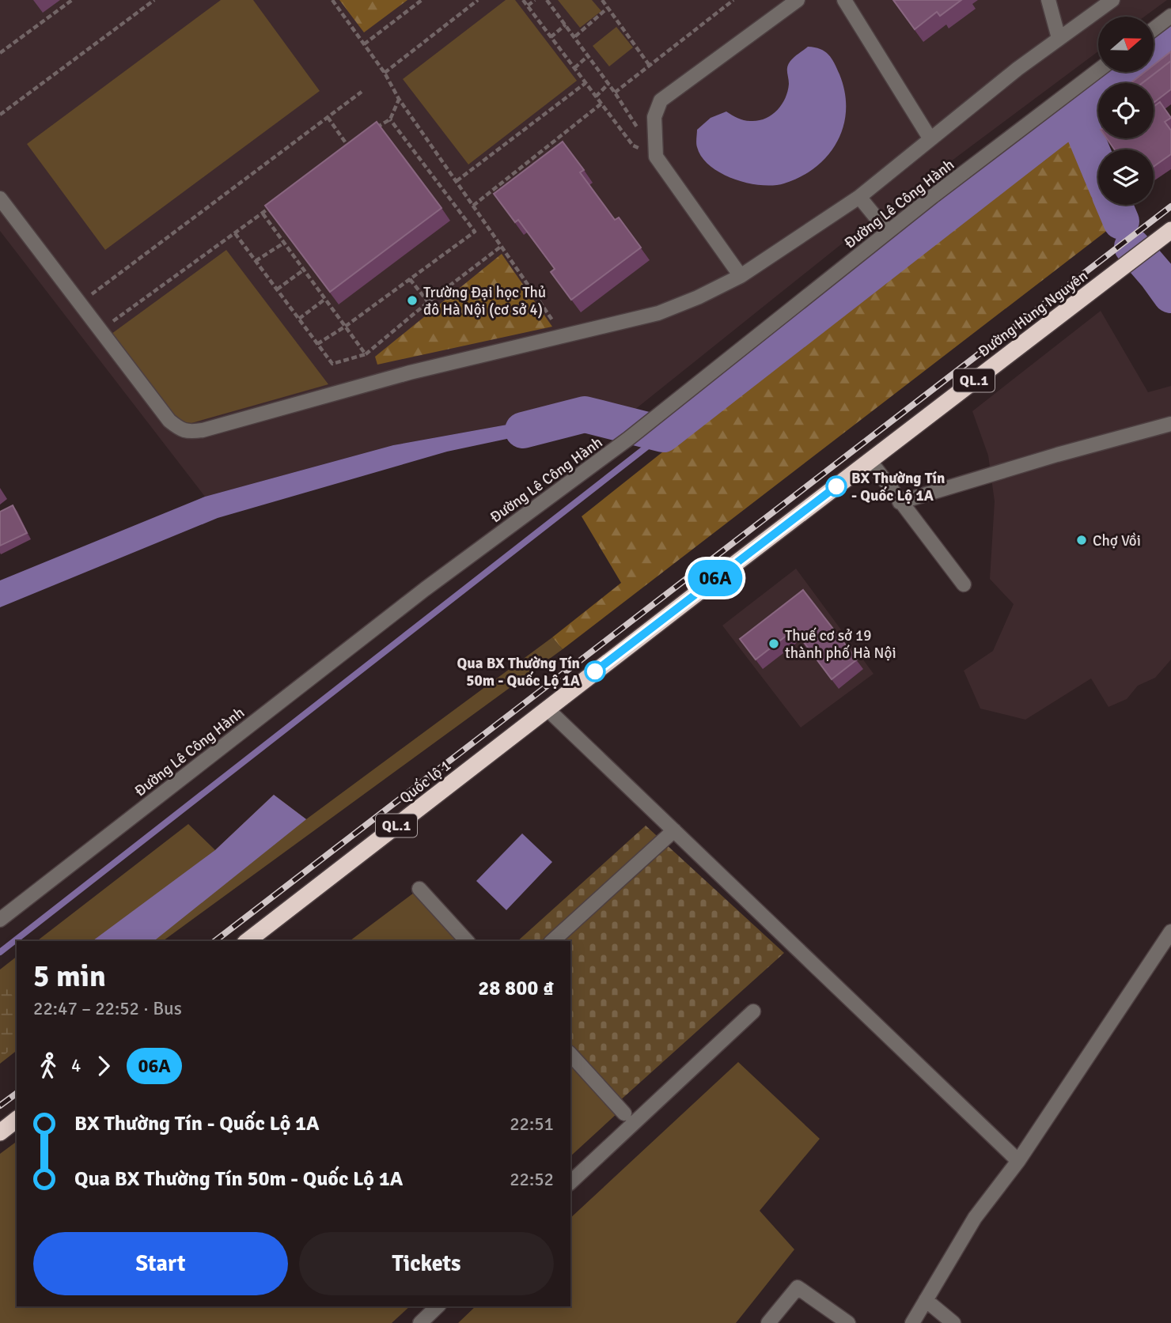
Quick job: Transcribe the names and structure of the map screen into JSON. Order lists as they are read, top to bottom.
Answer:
{
  "streets": {
    "highway": ["Đường Hùng Nguyên", "QL.1", "Quốc lộ 1"],
    "street": ["Đường Lê Công Hành"]
  },
  "crossings": [
    ["Đường Hùng Nguyên", "Quốc lộ 1"]
  ],
  "places": [
    "Trường Đại học Thủ đô Hà Nội (cơ sở 4)",
    "BX Thường Tín - Quốc Lộ 1A",
    "Chợ Vồi",
    "Thuế cơ sở 19 thành phố Hà Nội",
    "Qua BX Thường Tín 50m - Quốc Lộ 1A"
  ],
  "lines": ["bus line 06A"],
  "north": "right",
  "page": {
    "on_map": "06A",
    "heading": ["5 min", "22:47 – 22:52 · Bus", "28 800 ₫"],
    "legs": ["4", "06A"],
    "list": [
      {
        "name": "BX Thường Tín - Quốc Lộ 1A",
        "value": "22:51"
      },
      {
        "name": "Qua BX Thường Tín 50m - Quốc Lộ 1A",
        "value": "22:52"
      }
    ],
    "buttons": ["Start", "Tickets"]
  }
}
